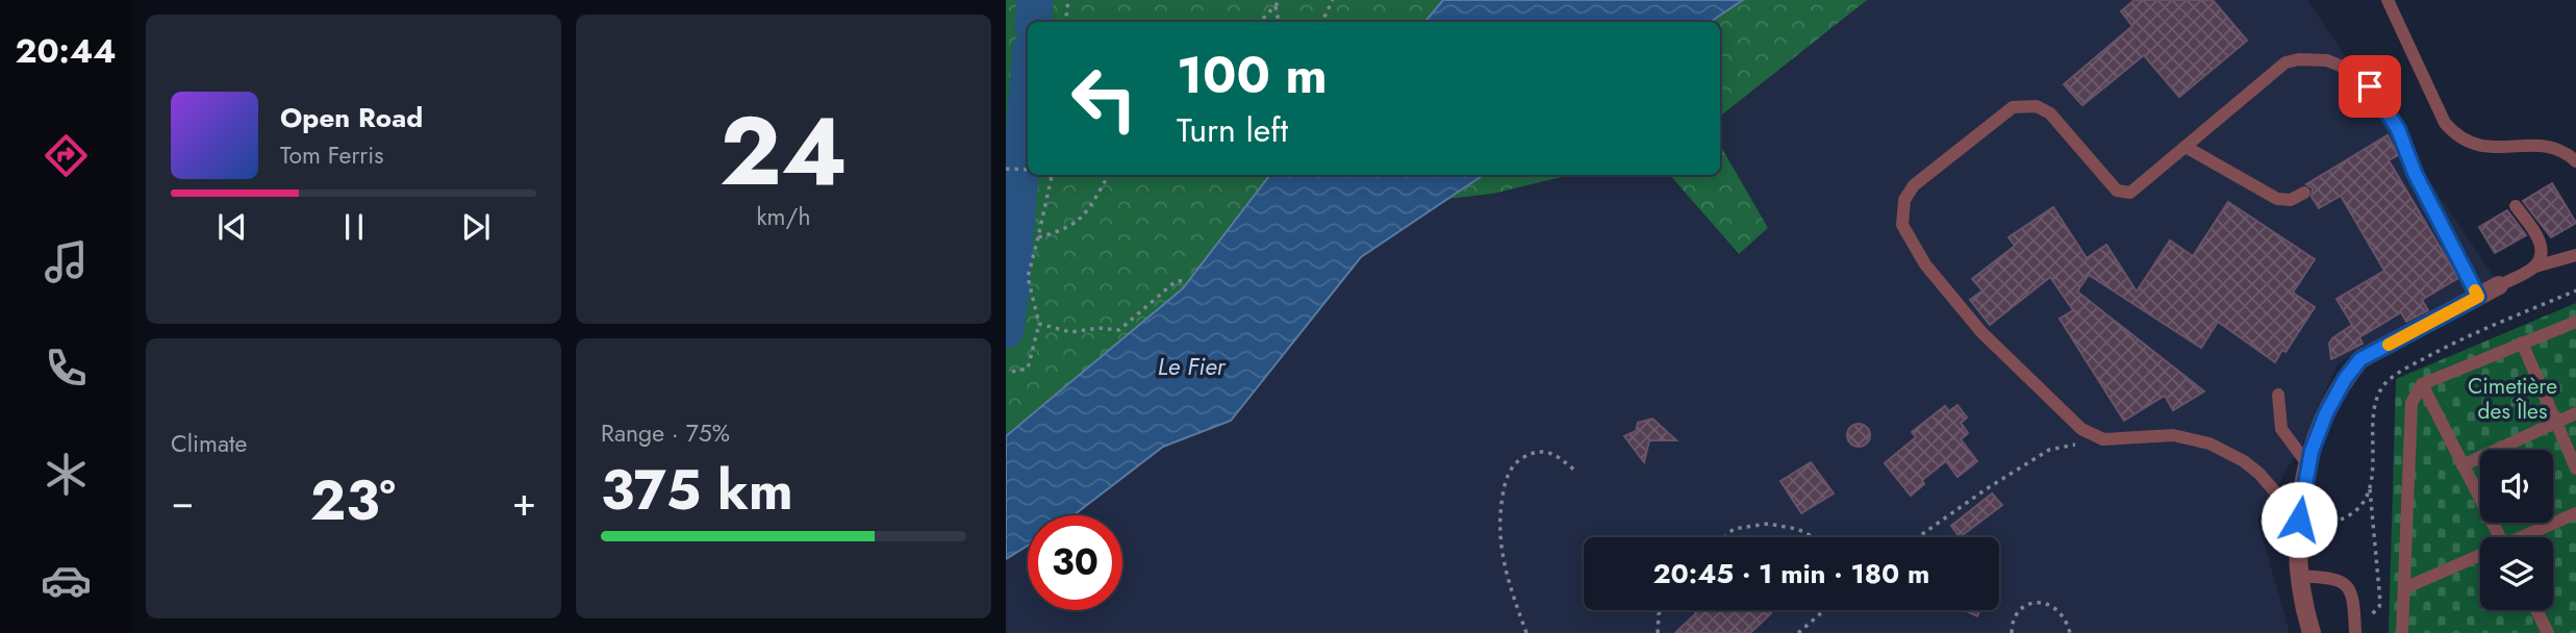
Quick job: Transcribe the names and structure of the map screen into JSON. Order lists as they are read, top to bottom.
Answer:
{
  "water": ["Le Fier"],
  "parks": ["Cimetière des Îles"],
  "page": {
    "tabs": "20:44",
    "tile": [
      ["24", "km/h"],
      "Climate",
      ["Range · 75%", "375 km"]
    ],
    "turn": ["100 m", "Turn left"],
    "song": ["Open Road", "Tom Ferris"],
    "heat": ["−", "23°", "+"],
    "limit": "30",
    "trip": "20:45 · 1 min · 180 m"
  }
}
